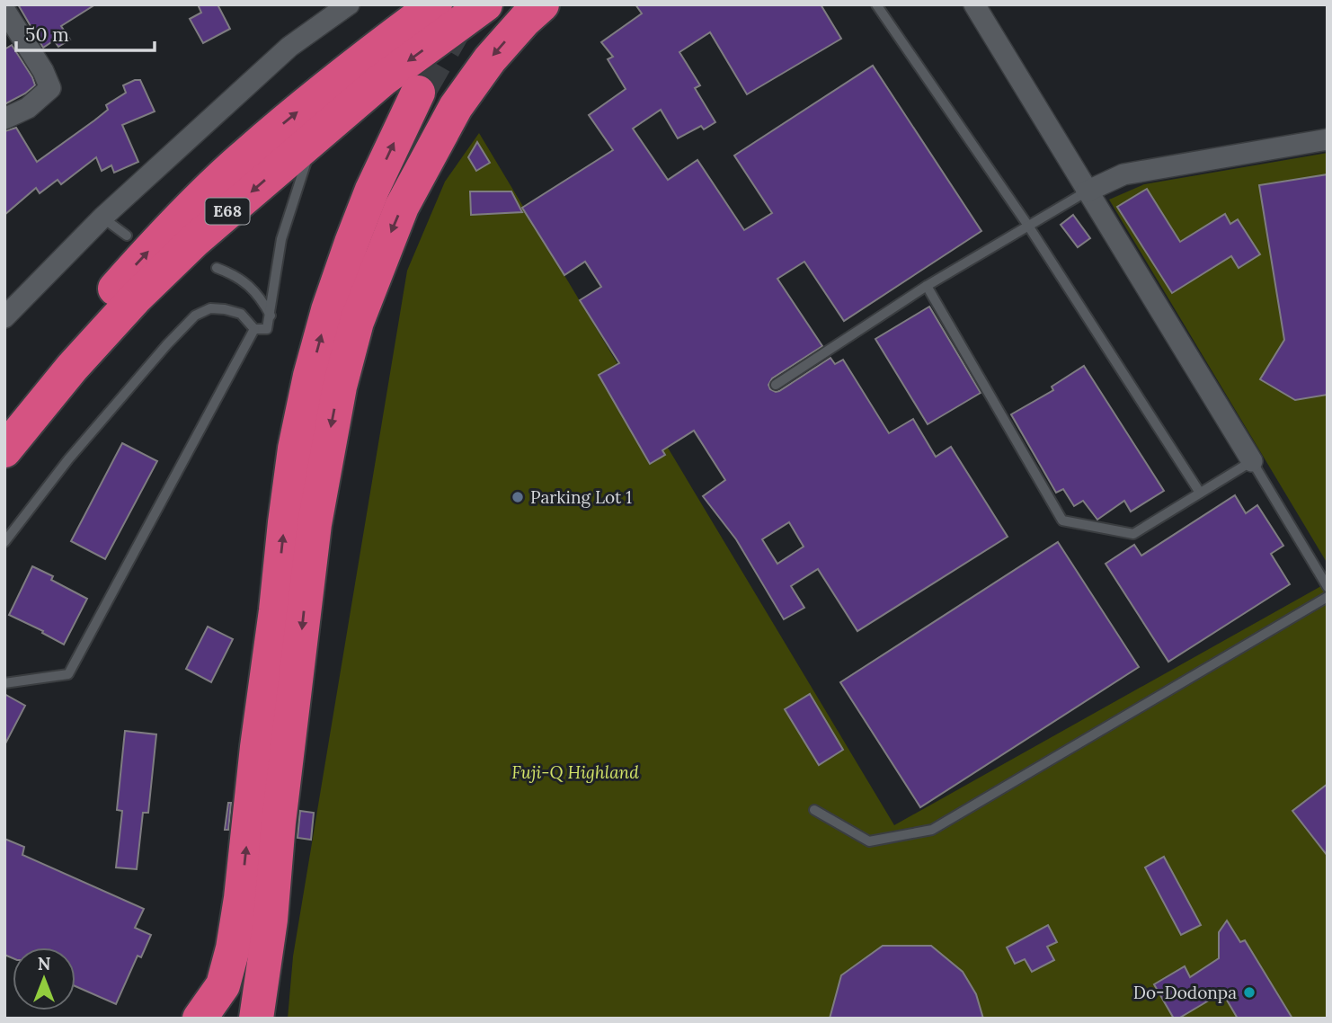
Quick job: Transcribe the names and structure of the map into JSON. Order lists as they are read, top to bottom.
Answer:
{
  "streets": {
    "highway": ["E68"]
  },
  "parks": ["Fuji-Q Highland"],
  "places": ["Parking Lot 1", "DoｰDodonpa"],
  "scale_bar": "50 m",
  "north": "top"
}
